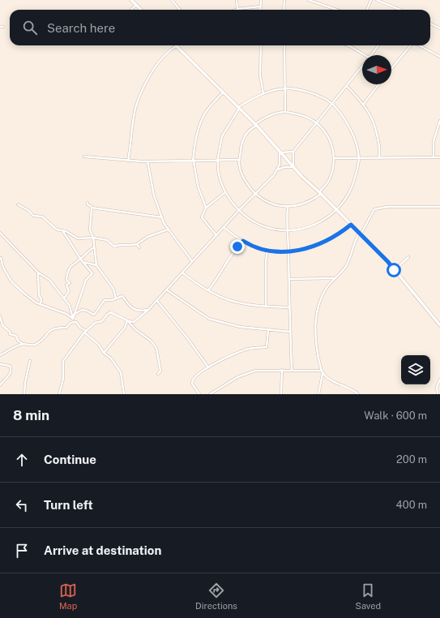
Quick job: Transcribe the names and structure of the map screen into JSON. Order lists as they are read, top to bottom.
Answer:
{
  "north": "right",
  "page": {
    "search": "Search here",
    "heading": ["8 min", "Walk · 600 m"],
    "list": [
      ["Continue", "200 m"],
      ["Turn left", "400 m"],
      "Arrive at destination"
    ],
    "nav": ["Map", "Directions", "Saved"]
  }
}
